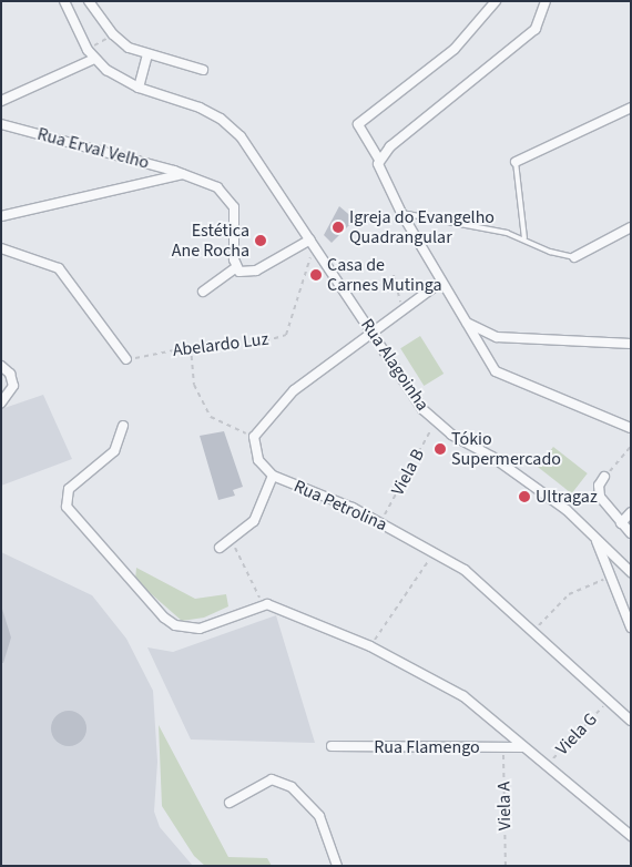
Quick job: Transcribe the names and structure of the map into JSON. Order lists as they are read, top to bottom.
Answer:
{
  "streets": {
    "street": [
      "Rua Erval Velho",
      "Rua Alagoinha",
      "Rua Petrolina",
      "Rua Flamengo"
    ],
    "path": [
      "Abelardo Luz",
      "Viela B",
      "Viela G",
      "Viela A"
    ]
  },
  "crossings": [
    ["Abelardo Luz", "Rua Alagoinha"],
    ["Rua Alagoinha", "Viela B"],
    ["Viela B", "Rua Petrolina"],
    ["Rua Petrolina", "Viela G"],
    ["Rua Flamengo", "Viela A"]
  ],
  "places": [
    "Igreja do Evangelho Quadrangular",
    "Estética Ane Rocha",
    "Casa de Carnes Mutinga",
    "Tókio Supermercado",
    "Ultragaz"
  ]
}
